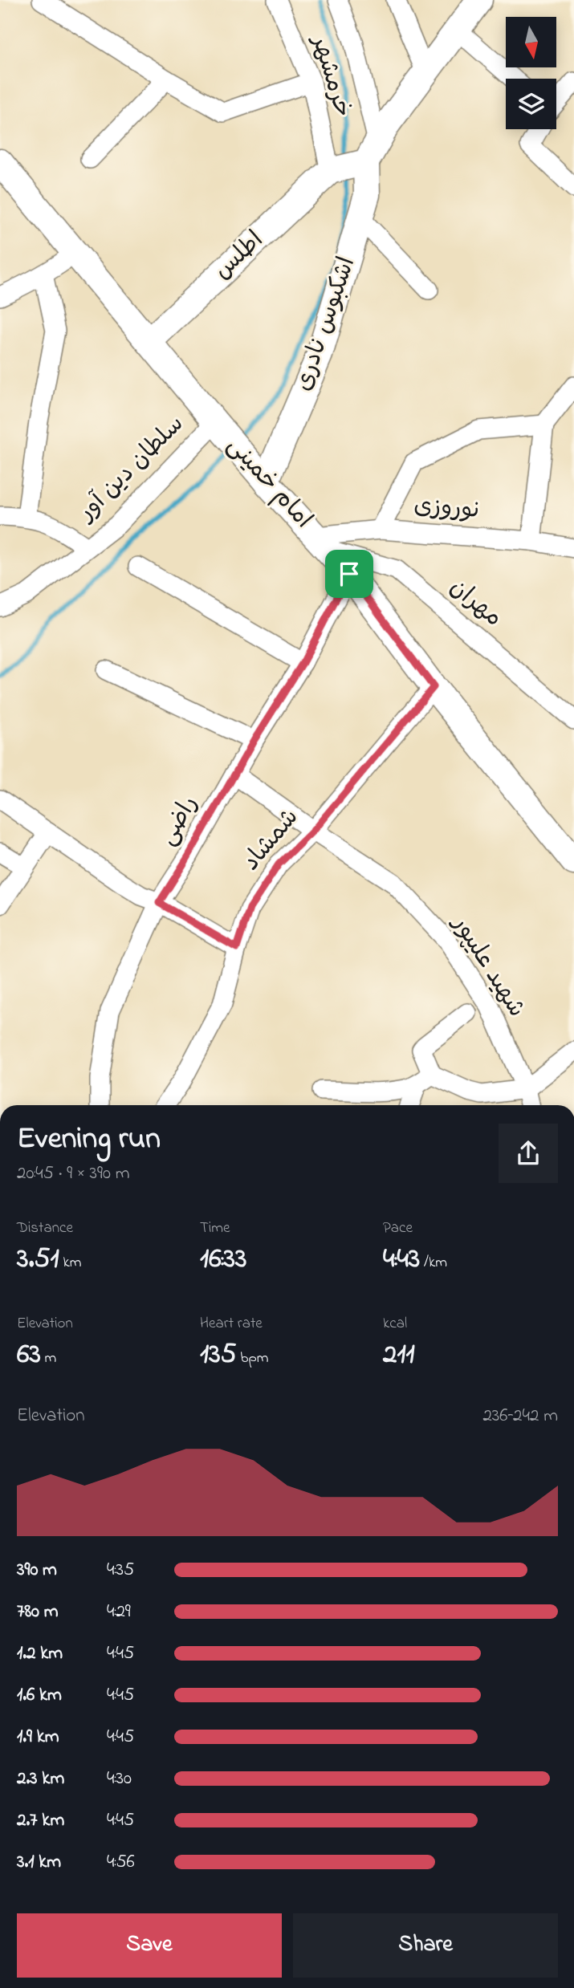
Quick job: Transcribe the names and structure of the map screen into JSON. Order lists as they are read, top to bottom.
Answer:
{
  "streets": {
    "main road": ["اطلس", "اشکبوس نادری", "امام خمینی"],
    "street": [
      "خرمشهر",
      "سلطان دین آور",
      "نوروزی",
      "مهران",
      "راضی",
      "شمشاد",
      "شهید علیپور"
    ]
  },
  "crossings": [
    ["خرمشهر", "اطلس"],
    ["خرمشهر", "اشکبوس نادری"],
    ["اطلس", "امام خمینی"],
    ["اشکبوس نادری", "امام خمینی"],
    ["سلطان دین آور", "امام خمینی"],
    ["امام خمینی", "نوروزی"],
    ["امام خمینی", "مهران"],
    ["امام خمینی", "راضی"],
    ["امام خمینی", "شمشاد"],
    ["نوروزی", "مهران"],
    ["راضی", "شهید علیپور"],
    ["شمشاد", "شهید علیپور"]
  ],
  "north": "bottom",
  "page": {
    "heading": ["Evening run", "20:45 · 9 × 390 m"],
    "stats": [
      ["Distance", "3.51 km"],
      ["Time", "16:33"],
      ["Pace", "4:43 /km"],
      ["Elevation", "63 m"],
      ["Heart rate", "135 bpm"],
      ["kcal", "211"]
    ],
    "chart": ["Elevation", "236–242 m"],
    "list": [
      {
        "name": "390 m",
        "note": "4:35"
      },
      {
        "name": "780 m",
        "note": "4:29"
      },
      {
        "name": "1.2 km",
        "note": "4:45"
      },
      {
        "name": "1.6 km",
        "note": "4:45"
      },
      {
        "name": "1.9 km",
        "note": "4:45"
      },
      {
        "name": "2.3 km",
        "note": "4:30"
      },
      {
        "name": "2.7 km",
        "note": "4:45"
      },
      {
        "name": "3.1 km",
        "note": "4:56"
      }
    ],
    "buttons": ["Save", "Share"]
  }
}
